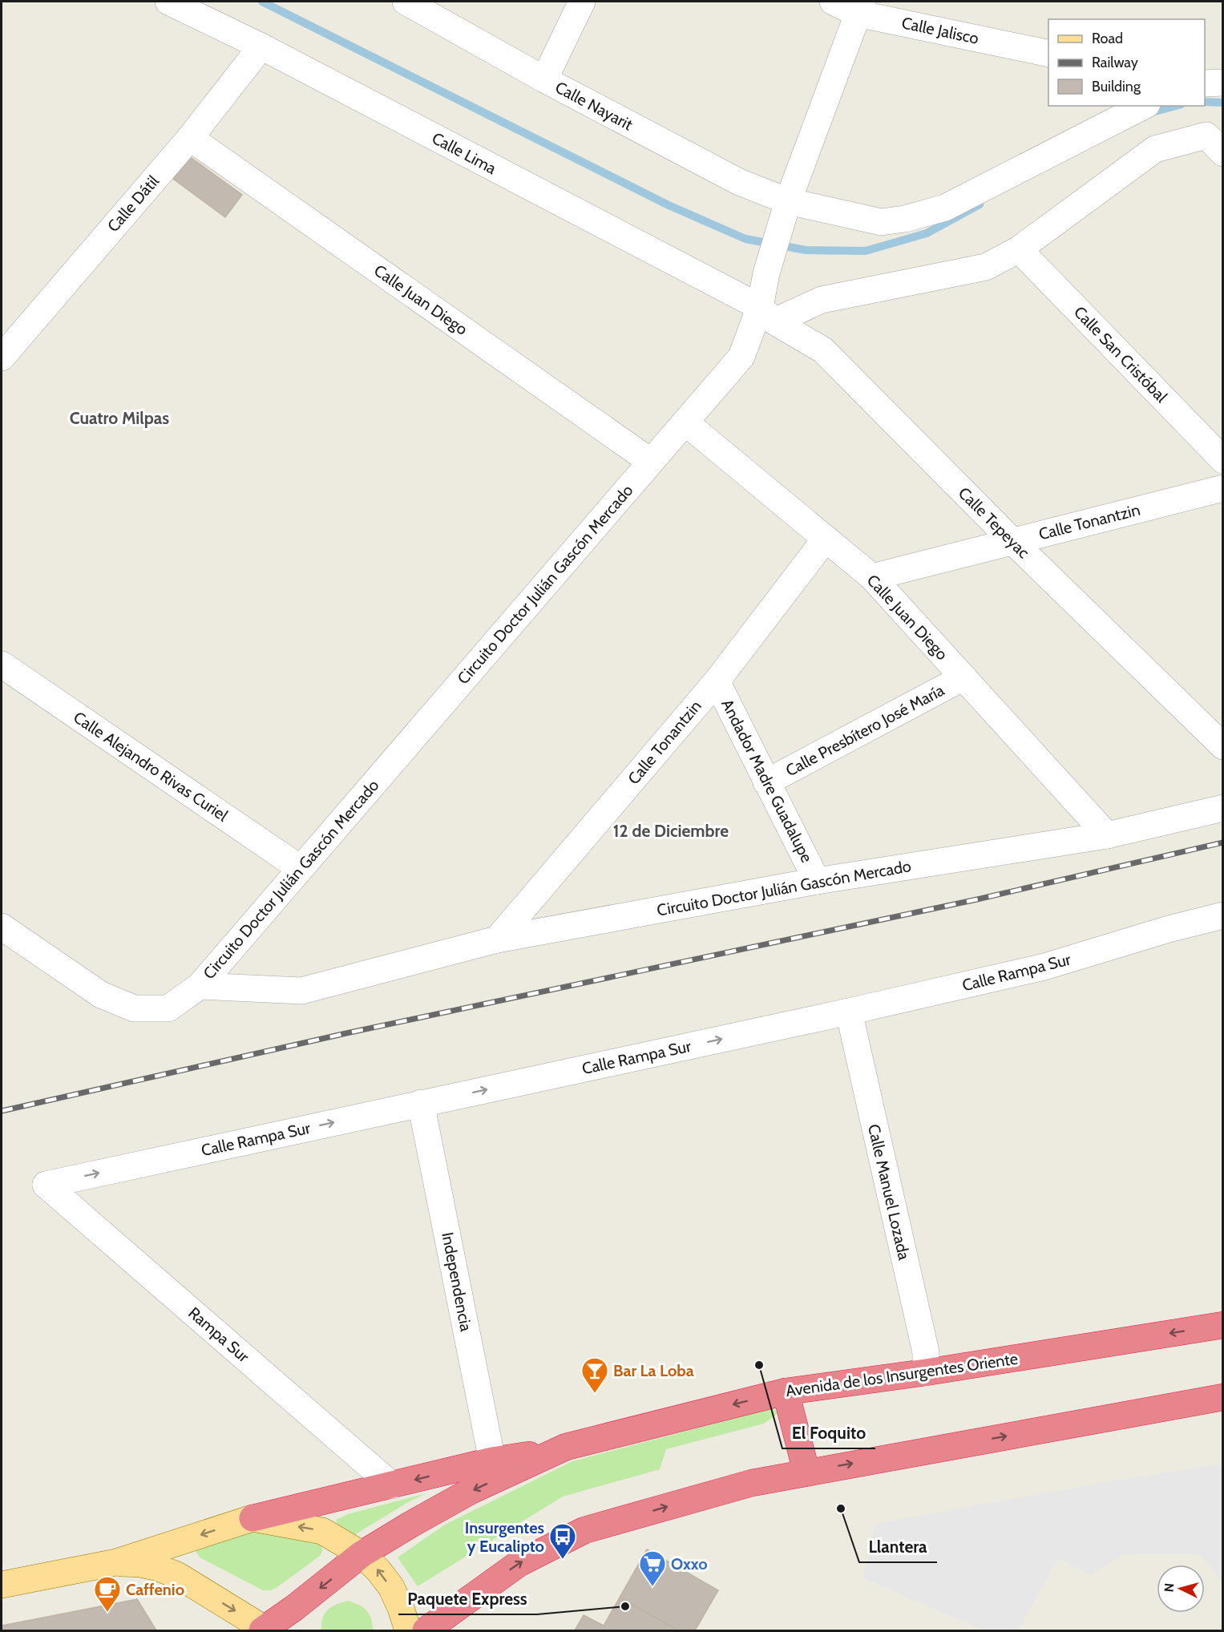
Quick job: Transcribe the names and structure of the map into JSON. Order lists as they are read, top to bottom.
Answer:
{
  "streets": {
    "highway": ["Avenida de los Insurgentes Oriente"],
    "street": [
      "Calle Jalisco",
      "Calle Nayarit",
      "Calle Lima",
      "Calle Dátil",
      "Calle Juan Diego",
      "Calle San Cristóbal",
      "Calle Tonantzin",
      "Calle Tepeyac",
      "Circuito Doctor Julián Gascón Mercado",
      "Calle Presbítero José María",
      "Calle Alejandro Rivas Curiel",
      "Andador Madre Guadalupe",
      "Calle Rampa Sur",
      "Calle Manuel Lozada",
      "Independencia",
      "Rampa Sur"
    ]
  },
  "crossings": [
    ["Calle Jalisco", "Circuito Doctor Julián Gascón Mercado"],
    ["Calle Nayarit", "Circuito Doctor Julián Gascón Mercado"],
    ["Calle Lima", "Calle Dátil"],
    ["Calle Lima", "Calle Tepeyac"],
    ["Calle Lima", "Circuito Doctor Julián Gascón Mercado"],
    ["Calle Dátil", "Calle Juan Diego"],
    ["Calle Juan Diego", "Calle Tonantzin"],
    ["Calle Juan Diego", "Circuito Doctor Julián Gascón Mercado"],
    ["Calle Juan Diego", "Calle Presbítero José María"],
    ["Calle Tonantzin", "Calle Tepeyac"],
    ["Calle Tonantzin", "Circuito Doctor Julián Gascón Mercado"],
    ["Calle Tonantzin", "Andador Madre Guadalupe"],
    ["Calle Tepeyac", "Circuito Doctor Julián Gascón Mercado"],
    ["Circuito Doctor Julián Gascón Mercado", "Calle Alejandro Rivas Curiel"],
    ["Circuito Doctor Julián Gascón Mercado", "Andador Madre Guadalupe"],
    ["Calle Presbítero José María", "Andador Madre Guadalupe"],
    ["Calle Rampa Sur", "Calle Manuel Lozada"],
    ["Calle Rampa Sur", "Independencia"],
    ["Calle Rampa Sur", "Rampa Sur"],
    ["Calle Manuel Lozada", "Avenida de los Insurgentes Oriente"]
  ],
  "one_way": ["Calle Rampa Sur"],
  "districts": ["Cuatro Milpas", "12 de Diciembre"],
  "places": {
    "other": ["El Foquito", "Llantera", "Paquete Express"],
    "bar": ["Bar La Loba"],
    "bus stop": ["Insurgentes y Eucalipto"],
    "supermarket": ["Oxxo"],
    "cafe": ["Caffenio"]
  },
  "legend": ["Road", "Railway", "Building"],
  "north": "left"
}
